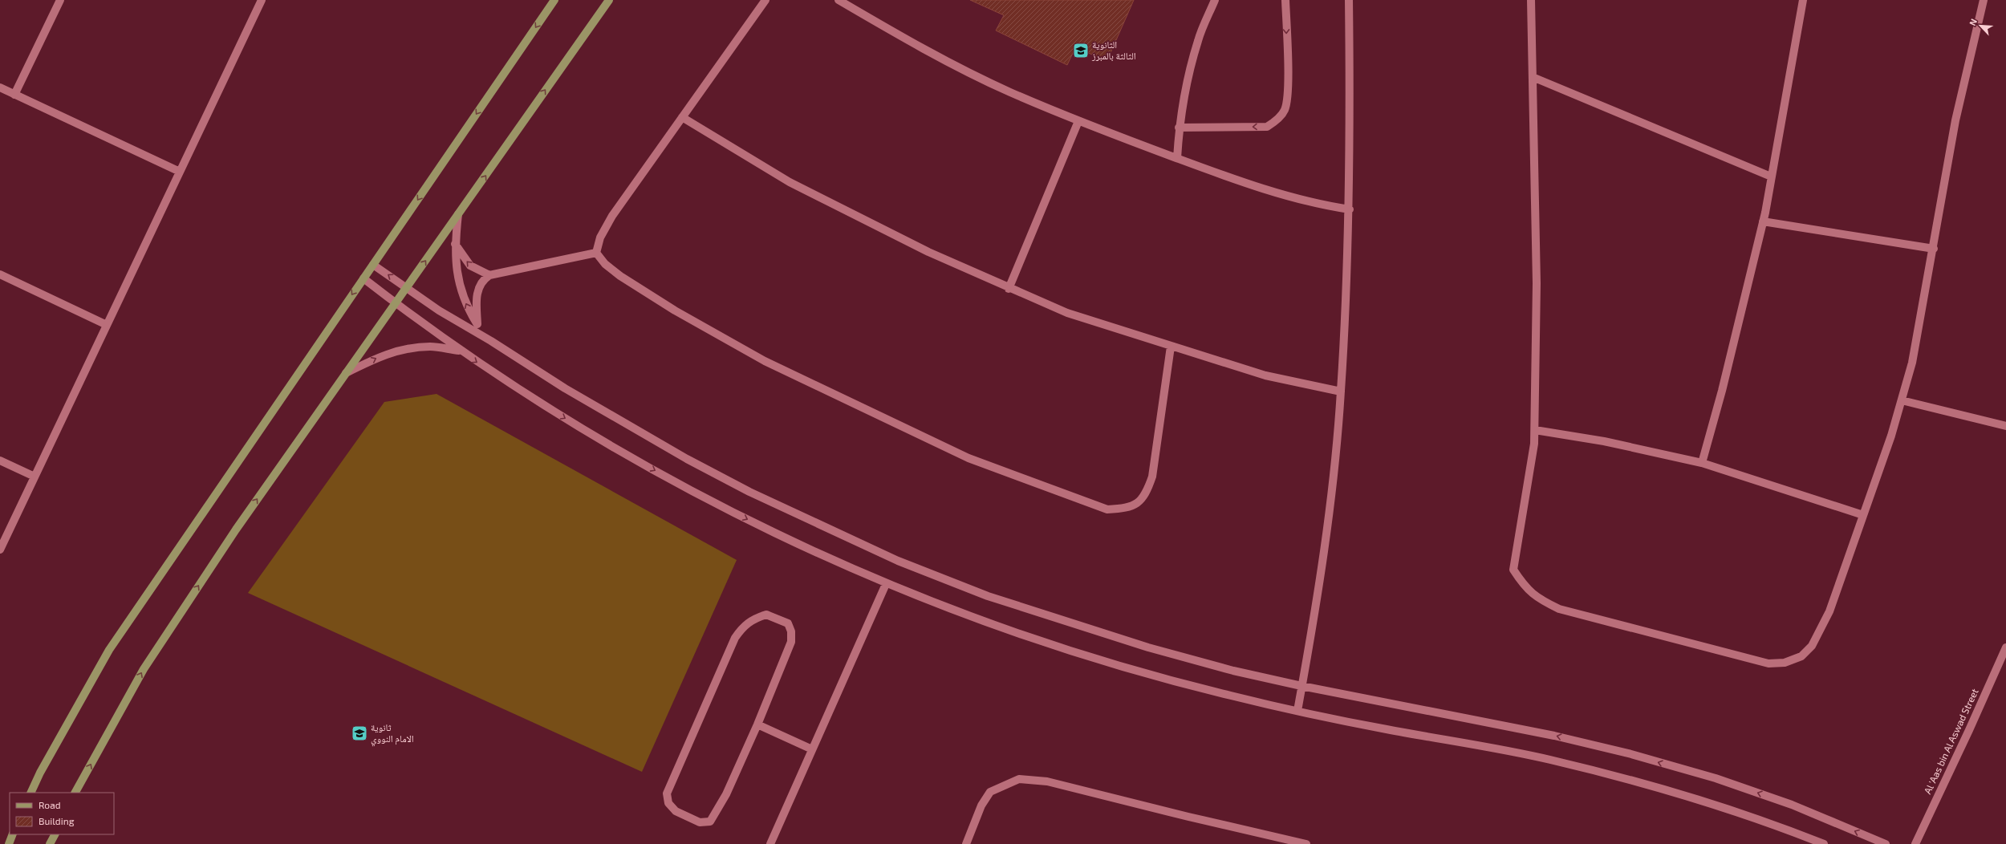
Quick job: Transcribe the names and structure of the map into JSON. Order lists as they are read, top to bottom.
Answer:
{
  "streets": {
    "street": ["Al 'Aas bin Al Aswad Street"]
  },
  "places": {
    "school or university": ["الثانوية الثالثة بالمبرز", "ثانوية الامام النووي"]
  },
  "legend": ["Road", "Building"],
  "north": "top left"
}
